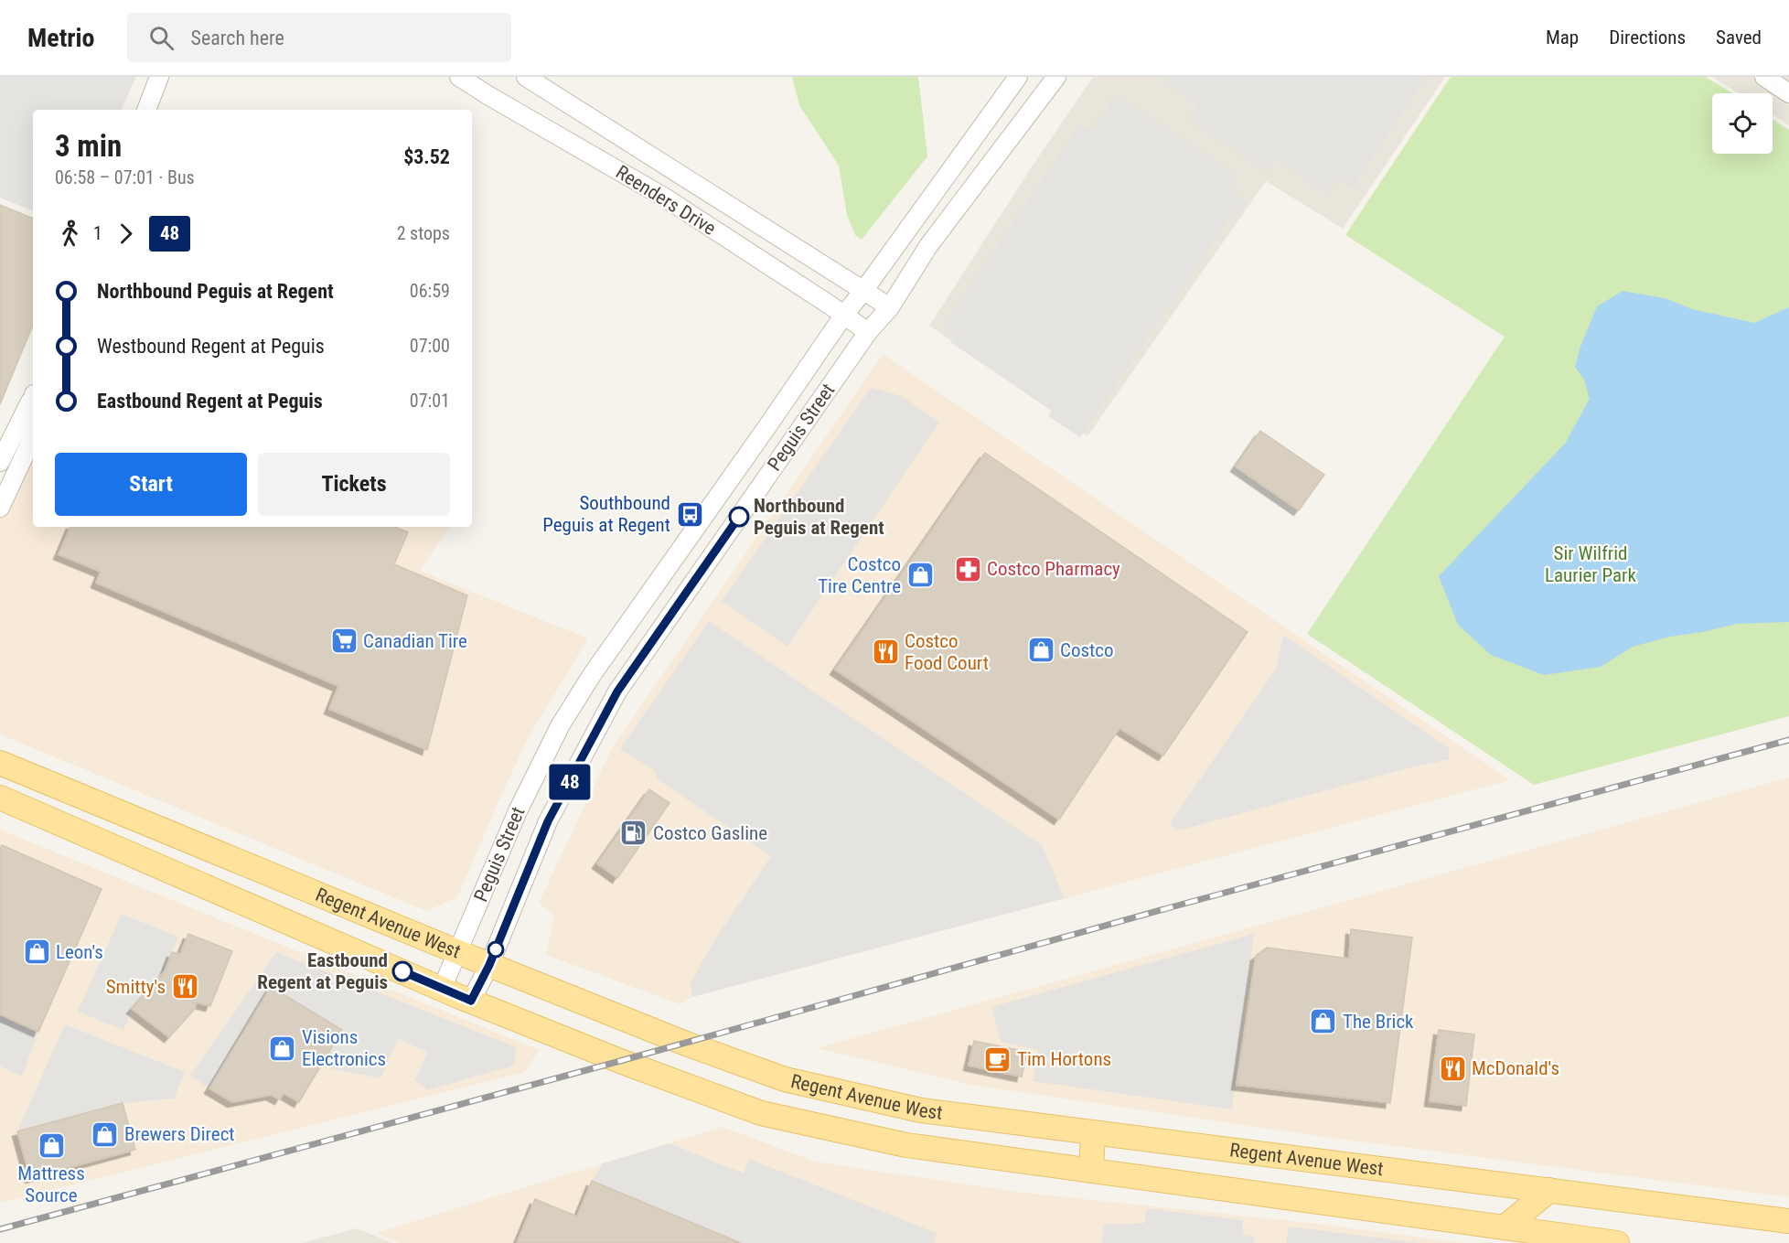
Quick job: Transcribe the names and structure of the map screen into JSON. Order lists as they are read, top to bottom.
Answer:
{
  "streets": {
    "main road": ["Regent Avenue West"],
    "street": ["Reenders Drive", "Peguis Street"]
  },
  "crossings": [
    ["Reenders Drive", "Peguis Street"],
    ["Peguis Street", "Regent Avenue West"]
  ],
  "parks": ["Sir Wilfrid Laurier Park"],
  "places": {
    "bus stop": ["Southbound Peguis at Regent"],
    "other": ["Northbound Peguis at Regent", "Eastbound Regent at Peguis"],
    "pharmacy": ["Costco Pharmacy"],
    "shop": [
      "Costco Tire Centre",
      "Costco",
      "Leon's",
      "The Brick",
      "Visions Electronics",
      "Brewers Direct",
      "Mattress Source"
    ],
    "supermarket": ["Canadian Tire"],
    "restaurant": ["Costco Food Court", "Smitty's", "McDonald's"],
    "fuel station": ["Costco Gasline"],
    "cafe": ["Tim Hortons"]
  },
  "lines": ["bus line 48"],
  "page": {
    "header": "Metrio",
    "search": "Search here",
    "nav": ["Map", "Directions", "Saved"],
    "on_map": "48",
    "heading": ["3 min", "06:58 – 07:01 · Bus", "$3.52"],
    "legs": ["1", "48", "2 stops"],
    "list": [
      {
        "name": "Northbound Peguis at Regent",
        "value": "06:59"
      },
      {
        "name": "Westbound Regent at Peguis",
        "value": "07:00"
      },
      {
        "name": "Eastbound Regent at Peguis",
        "value": "07:01"
      }
    ],
    "buttons": ["Start", "Tickets"]
  }
}
